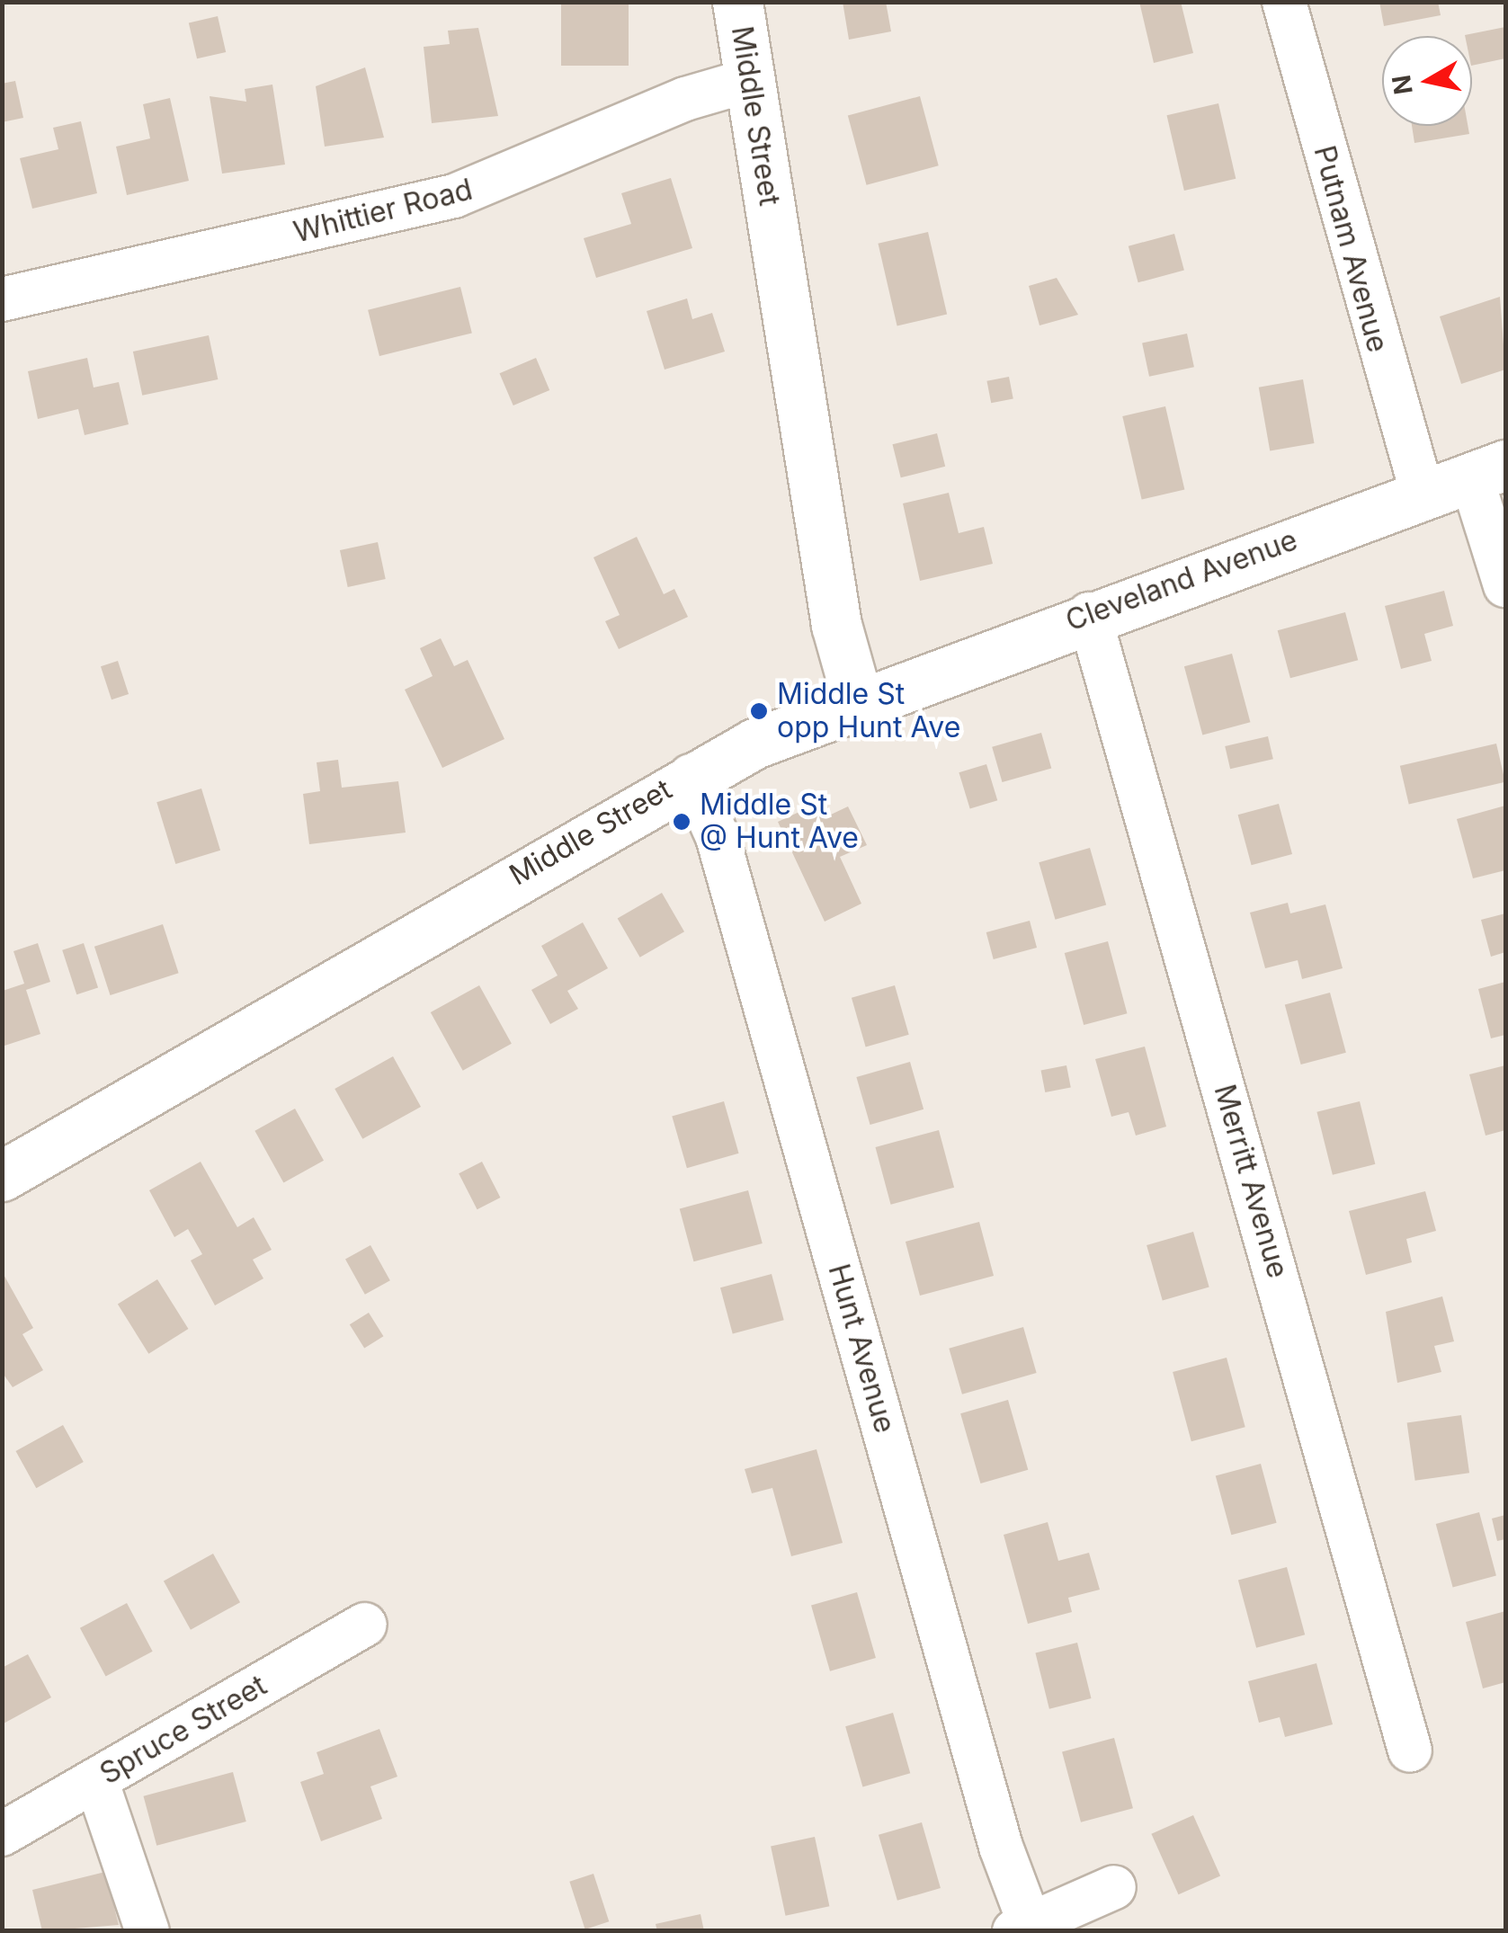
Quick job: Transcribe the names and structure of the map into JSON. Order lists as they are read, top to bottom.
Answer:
{
  "streets": {
    "street": [
      "Middle Street",
      "Whittier Road",
      "Putnam Avenue",
      "Cleveland Avenue",
      "Merritt Avenue",
      "Hunt Avenue",
      "Spruce Street"
    ]
  },
  "crossings": [
    ["Middle Street", "Whittier Road"],
    ["Middle Street", "Cleveland Avenue"],
    ["Middle Street", "Hunt Avenue"],
    ["Putnam Avenue", "Cleveland Avenue"],
    ["Cleveland Avenue", "Merritt Avenue"]
  ],
  "places": ["Middle St opp Hunt Ave", "Middle St @ Hunt Ave"],
  "north": "left"
}
